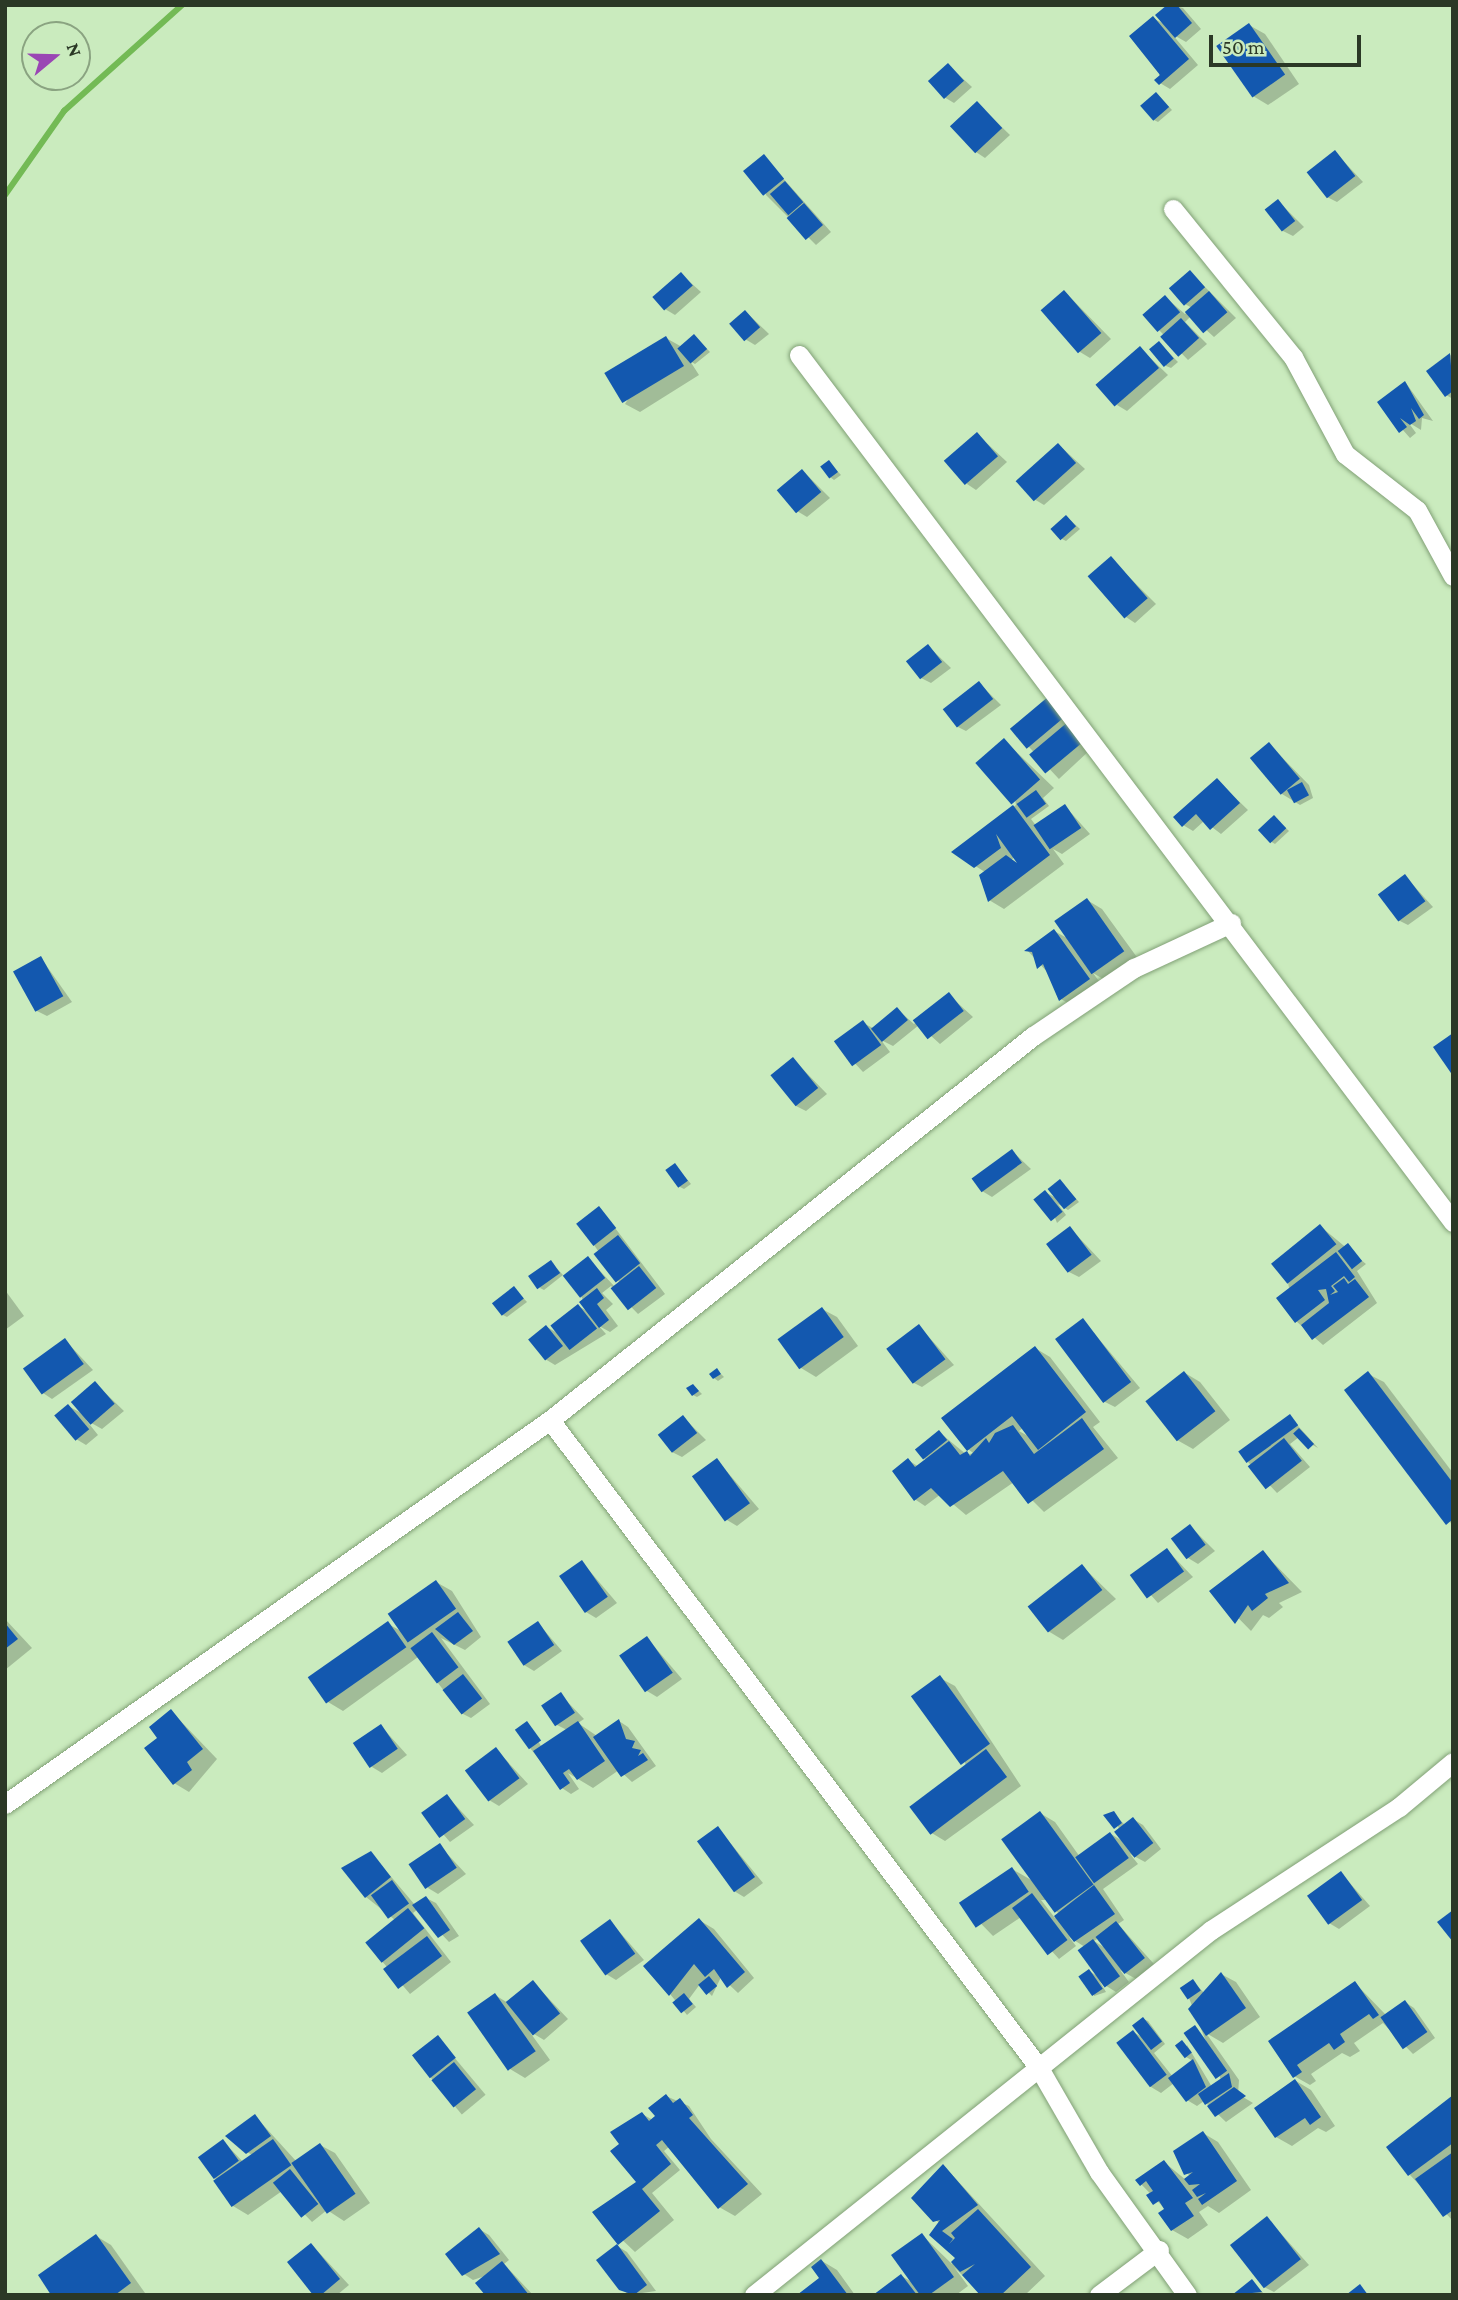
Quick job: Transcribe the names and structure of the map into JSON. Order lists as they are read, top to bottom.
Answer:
{
  "scale_bar": "50 m",
  "north": "right"
}
